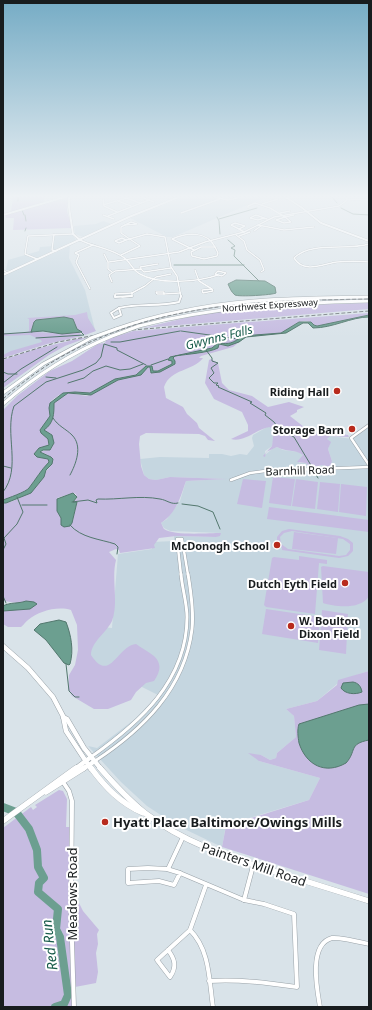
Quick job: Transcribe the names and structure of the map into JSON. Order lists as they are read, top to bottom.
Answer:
{
  "streets": {
    "highway": ["Northwest Expressway"],
    "main road": ["Painters Mill Road"],
    "street": ["Barnhill Road", "Meadows Road"]
  },
  "water": ["Gwynns Falls", "Red Run"],
  "places": [
    "Riding Hall",
    "Storage Barn",
    "McDonogh School",
    "Dutch Eyth Field",
    "W. Boulton Dixon Field",
    "Hyatt Place Baltimore/Owings Mills"
  ]
}
